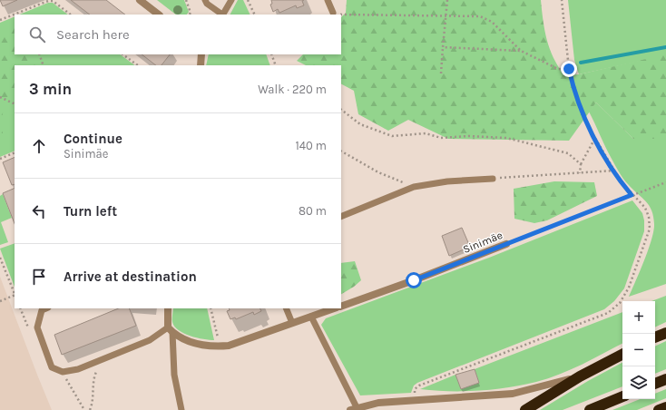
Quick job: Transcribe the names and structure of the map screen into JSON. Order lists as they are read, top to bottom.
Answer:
{
  "streets": {
    "street": ["Sinimäe"]
  },
  "page": {
    "search": "Search here",
    "heading": ["3 min", "Walk · 220 m"],
    "list": [
      ["Continue", "Sinimäe", "140 m"],
      ["Turn left", "80 m"],
      "Arrive at destination"
    ],
    "map_buttons": ["+", "−"]
  }
}
